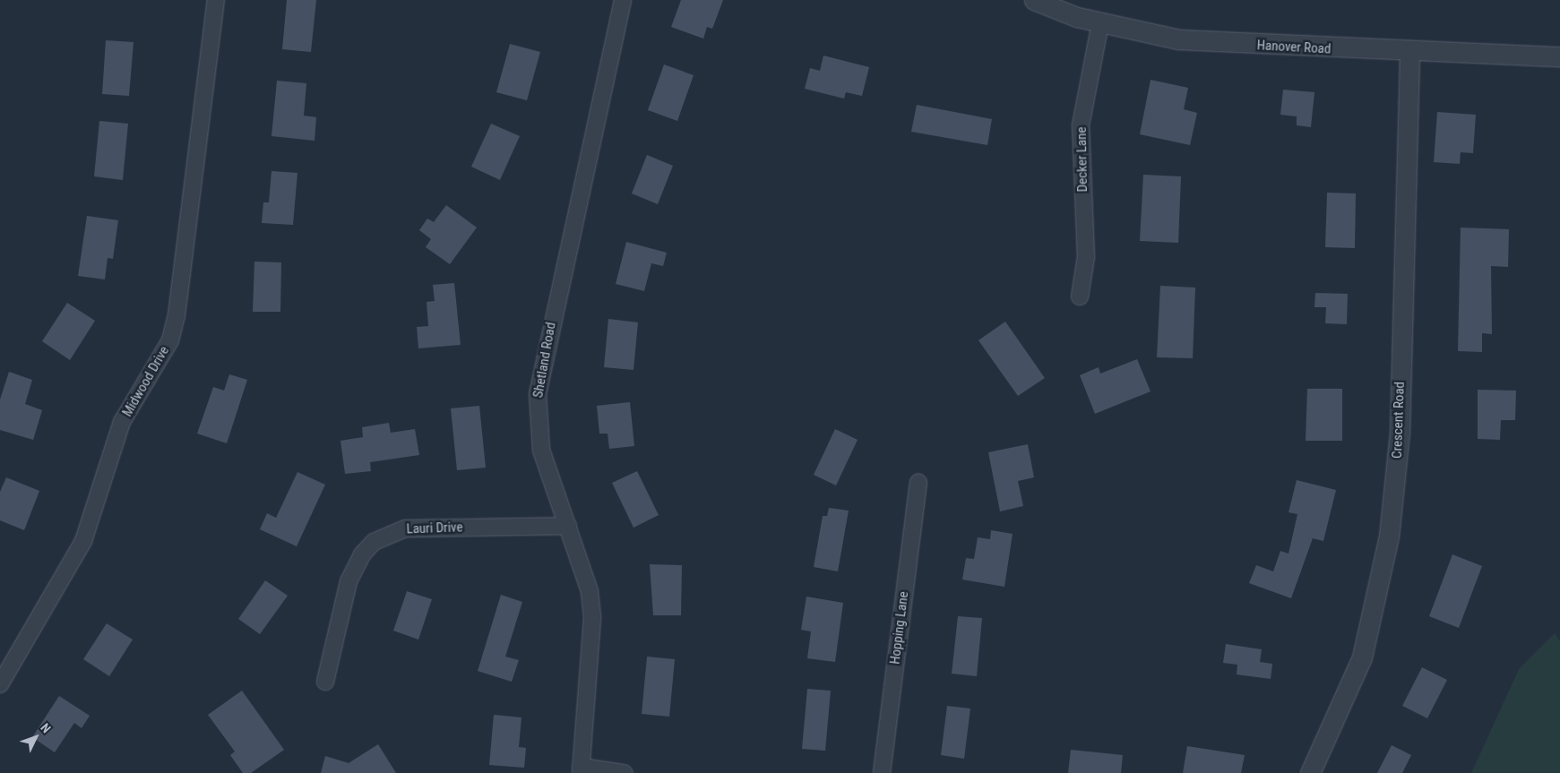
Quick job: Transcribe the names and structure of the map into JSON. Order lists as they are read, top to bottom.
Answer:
{
  "streets": {
    "street": [
      "Hanover Road",
      "Decker Lane",
      "Shetland Road",
      "Midwood Drive",
      "Crescent Road",
      "Lauri Drive",
      "Hopping Lane"
    ]
  },
  "crossings": [
    ["Hanover Road", "Decker Lane"],
    ["Hanover Road", "Crescent Road"],
    ["Shetland Road", "Lauri Drive"]
  ],
  "north": "top right"
}
